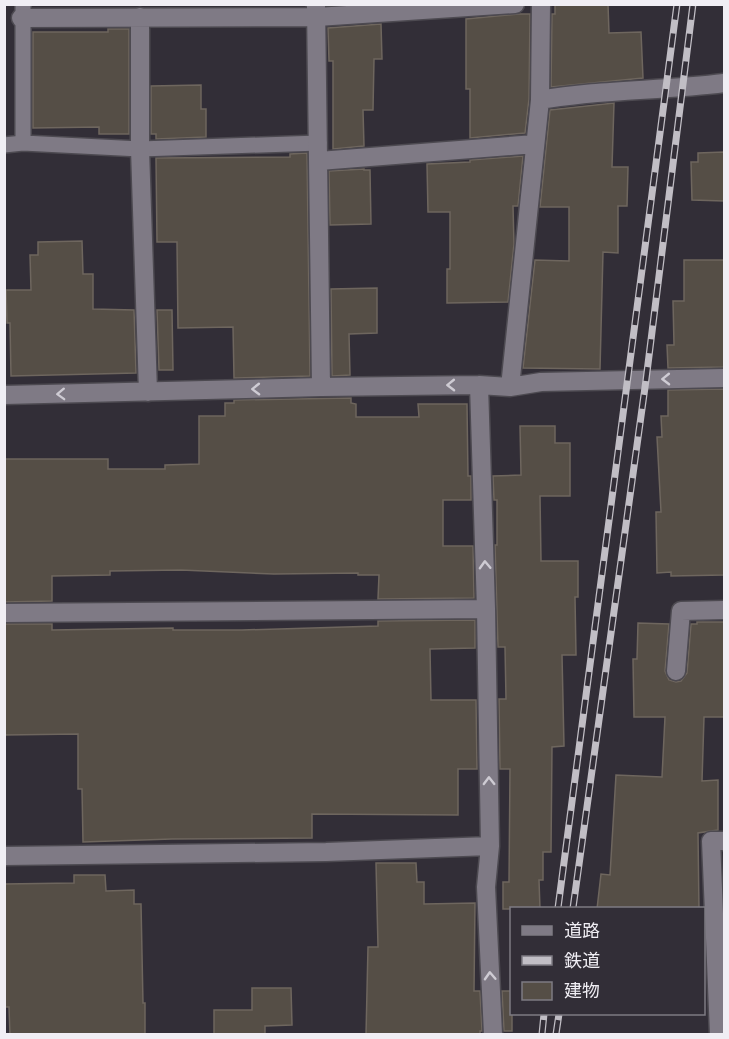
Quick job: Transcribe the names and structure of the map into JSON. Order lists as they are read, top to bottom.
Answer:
{
  "legend": ["道路", "鉄道", "建物"]
}
